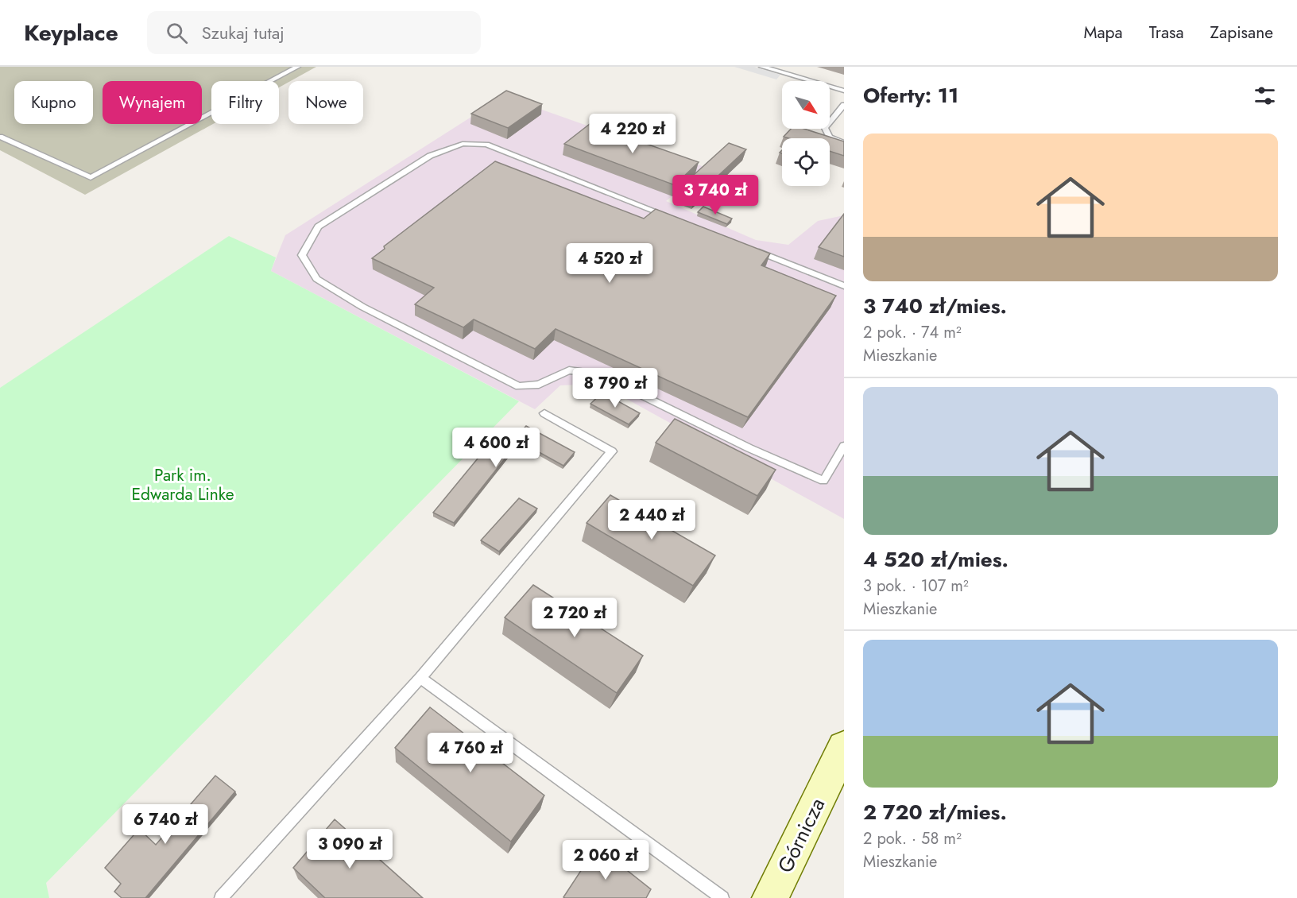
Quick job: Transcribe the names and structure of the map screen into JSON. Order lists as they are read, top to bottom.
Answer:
{
  "streets": {
    "street": ["Górnicza"]
  },
  "parks": ["Park im. Edwarda Linke"],
  "north": "bottom right",
  "page": {
    "header": "Keyplace",
    "search": "Szukaj tutaj",
    "nav": ["Mapa", "Trasa", "Zapisane"],
    "heading": "Oferty: 11",
    "chip": [
      "Kupno",
      "Wynajem",
      "Filtry",
      "Nowe"
    ],
    "price": [
      "4 220 zł",
      "3 740 zł",
      "4 520 zł",
      "8 790 zł",
      "4 600 zł",
      "2 440 zł",
      "2 720 zł",
      "4 760 zł",
      "6 740 zł",
      "3 090 zł",
      "2 060 zł"
    ],
    "list": [
      {
        "name": "3 740 zł/mies.",
        "note": "2 pok. · 74 m² · Mieszkanie"
      },
      {
        "name": "4 520 zł/mies.",
        "note": "3 pok. · 107 m² · Mieszkanie"
      },
      {
        "name": "2 720 zł/mies.",
        "note": "2 pok. · 58 m² · Mieszkanie"
      }
    ]
  }
}
